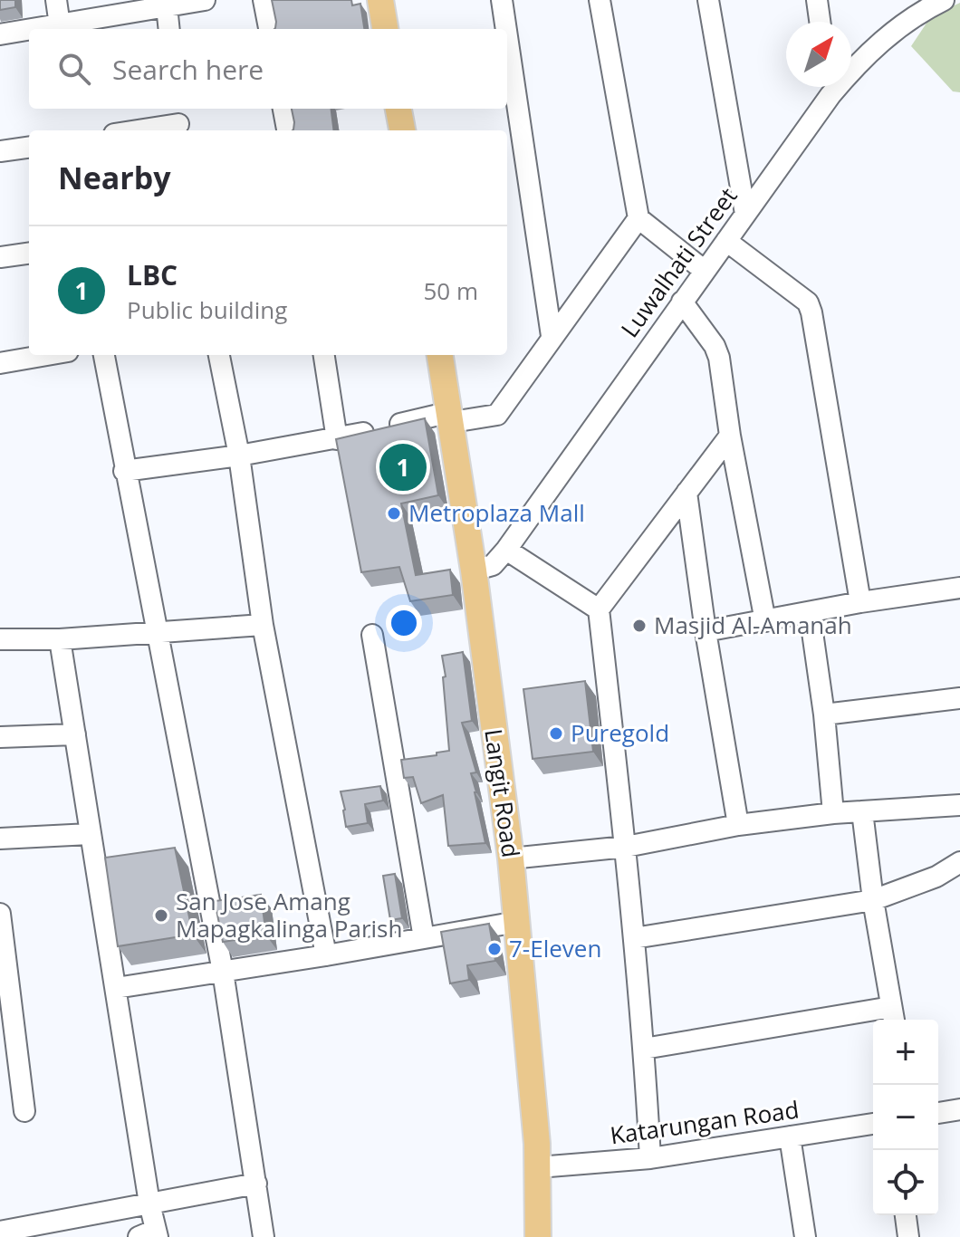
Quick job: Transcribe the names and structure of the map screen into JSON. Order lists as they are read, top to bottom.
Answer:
{
  "streets": {
    "main road": ["Langit Road"],
    "street": ["Luwalhati Street", "Katarungan Road"]
  },
  "crossings": [
    ["Luwalhati Street", "Langit Road"],
    ["Langit Road", "Katarungan Road"]
  ],
  "places": [
    "Metroplaza Mall",
    "Masjid Al-Amanah",
    "Puregold",
    "San Jose Amang Mapagkalinga Parish",
    "7-Eleven"
  ],
  "north": "top right",
  "page": {
    "search": "Search here",
    "heading": "Nearby",
    "list": [
      {
        "mark": "1",
        "name": "LBC",
        "note": "Public building",
        "value": "50 m"
      }
    ],
    "pins": "1",
    "map_buttons": ["+", "−"]
  }
}
